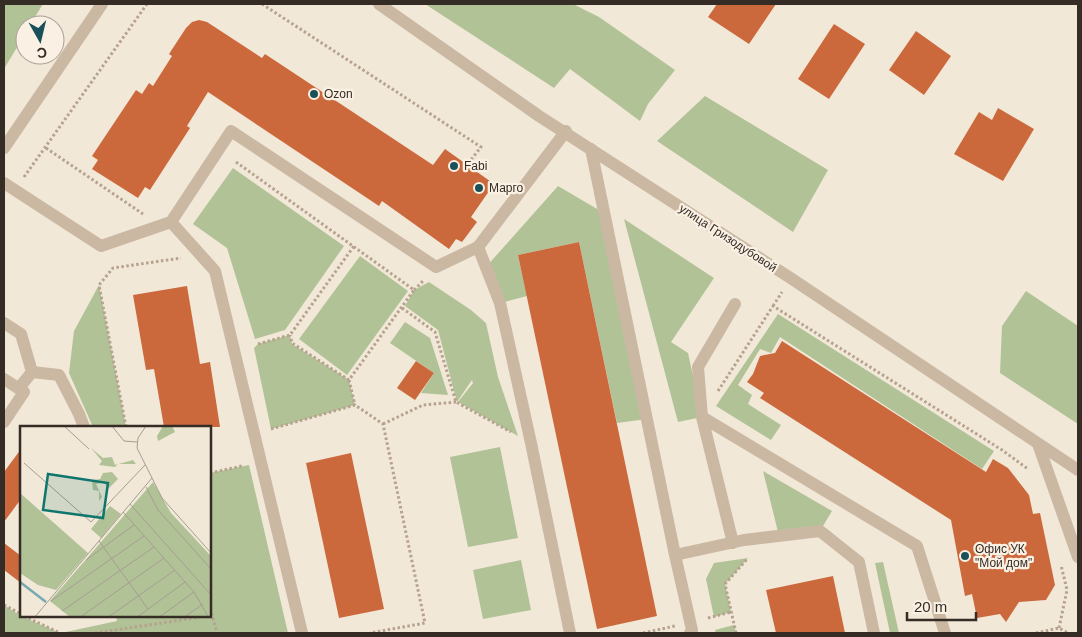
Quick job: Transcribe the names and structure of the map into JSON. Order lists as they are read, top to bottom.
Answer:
{
  "streets": {
    "street": ["улица Гризодубовой"]
  },
  "places": [
    "Ozon",
    "Fabi",
    "Марго",
    "Офис УК \"Мой дом\""
  ],
  "scale_bar": "20 m",
  "north": "bottom"
}
